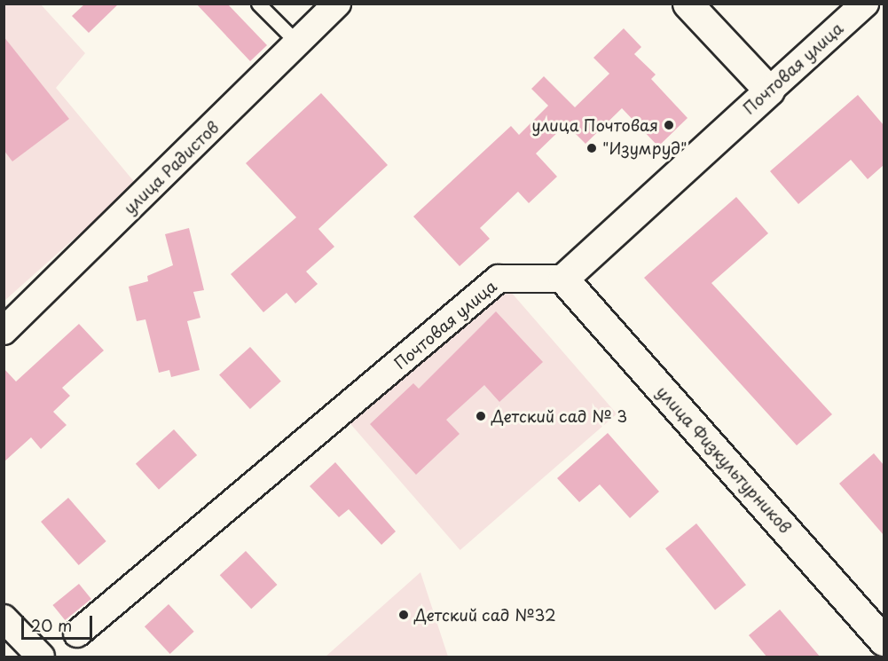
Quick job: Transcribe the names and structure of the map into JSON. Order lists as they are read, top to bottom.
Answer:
{
  "streets": {
    "street": ["Почтовая улица", "улица Радистов", "улица Физкультурников"]
  },
  "crossings": [
    ["Почтовая улица", "улица Физкультурников"]
  ],
  "places": [
    "улица Почтовая",
    "\"Изумруд\"",
    "Детский сад № 3",
    "Детский сад №32"
  ],
  "scale_bar": "20 m"
}
